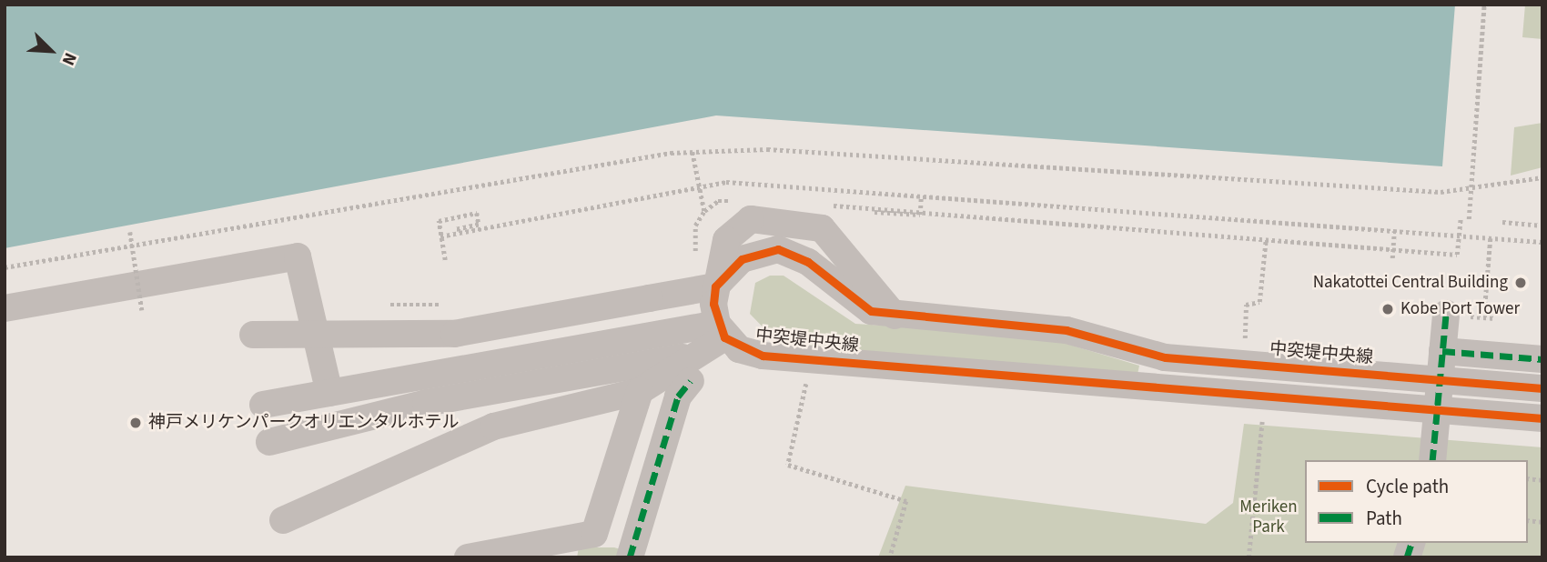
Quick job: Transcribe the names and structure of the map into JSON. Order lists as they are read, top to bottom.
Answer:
{
  "streets": {
    "street": ["中突堤中央線"]
  },
  "parks": ["Meriken Park"],
  "places": ["Nakatottei Central Building", "Kobe Port Tower", "神戸メリケンパークオリエンタルホテル"],
  "legend": ["Cycle path", "Path"],
  "north": "bottom right"
}
